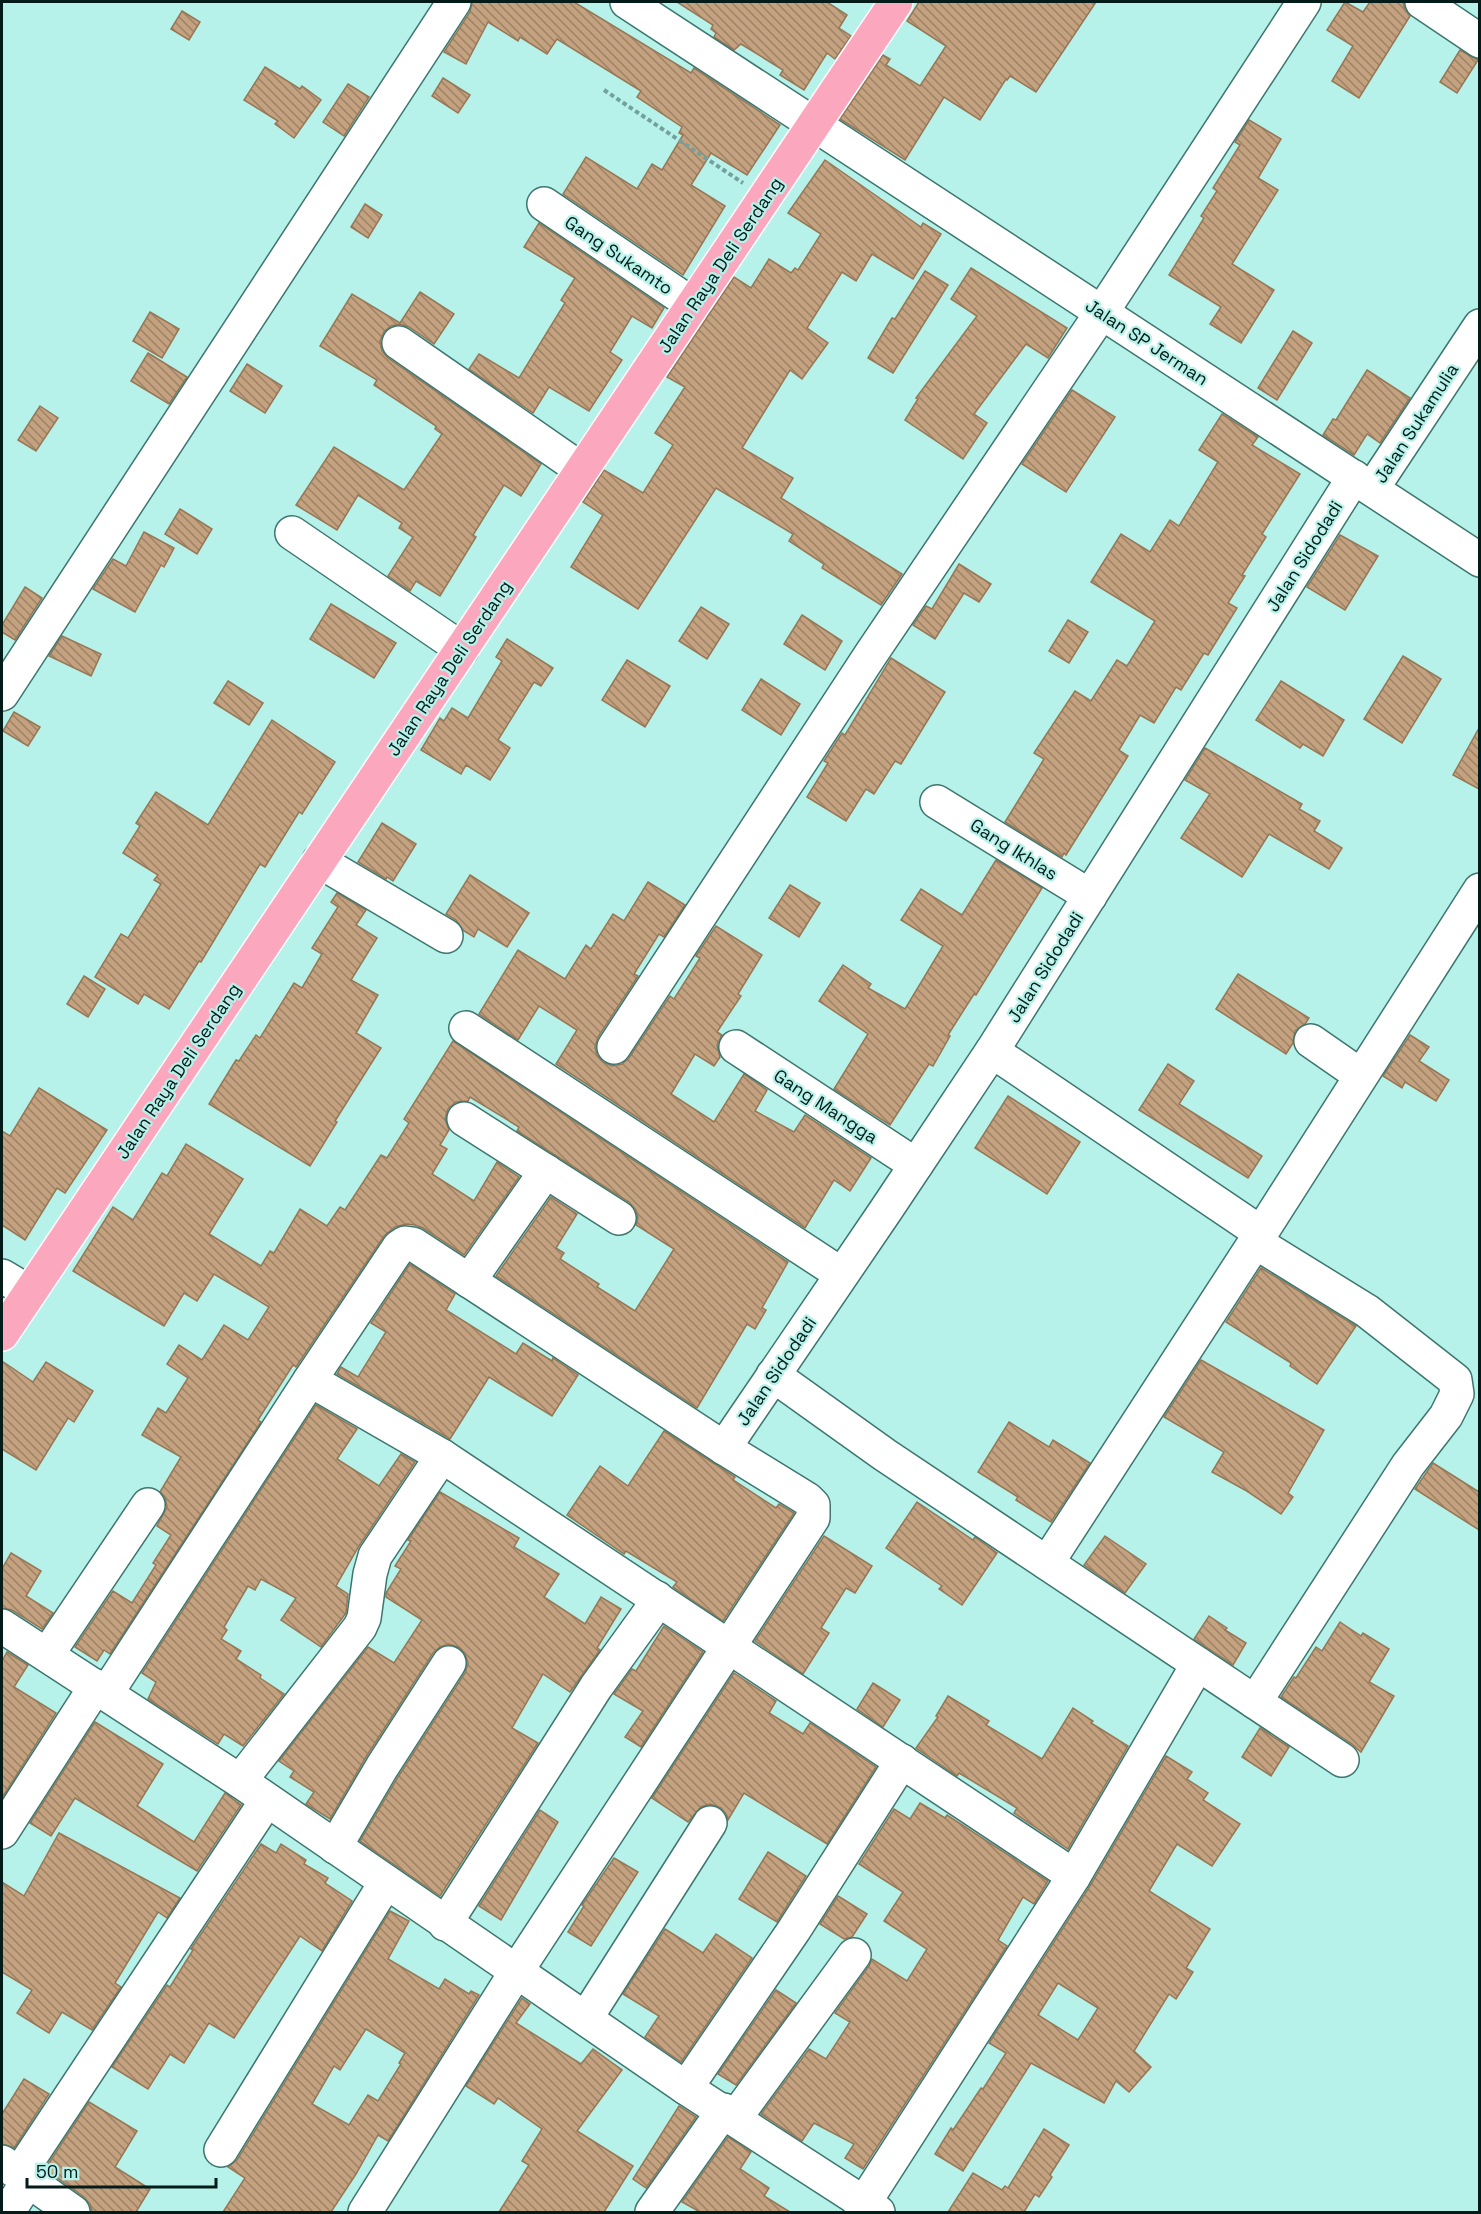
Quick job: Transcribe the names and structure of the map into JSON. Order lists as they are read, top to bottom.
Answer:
{
  "streets": {
    "main road": ["Jalan Raya Deli Serdang"],
    "street": [
      "Gang Sukamto",
      "Jalan SP Jerman",
      "Jalan Sukamulia",
      "Jalan Sidodadi",
      "Gang Ikhlas",
      "Gang Mangga"
    ]
  },
  "crossings": [
    ["Gang Sukamto", "Jalan Raya Deli Serdang"],
    ["Jalan Raya Deli Serdang", "Jalan SP Jerman"],
    ["Jalan SP Jerman", "Jalan Sukamulia"],
    ["Jalan SP Jerman", "Jalan Sidodadi"],
    ["Jalan Sukamulia", "Jalan Sidodadi"],
    ["Jalan Sidodadi", "Gang Ikhlas"],
    ["Jalan Sidodadi", "Gang Mangga"]
  ],
  "scale_bar": "50 m"
}
